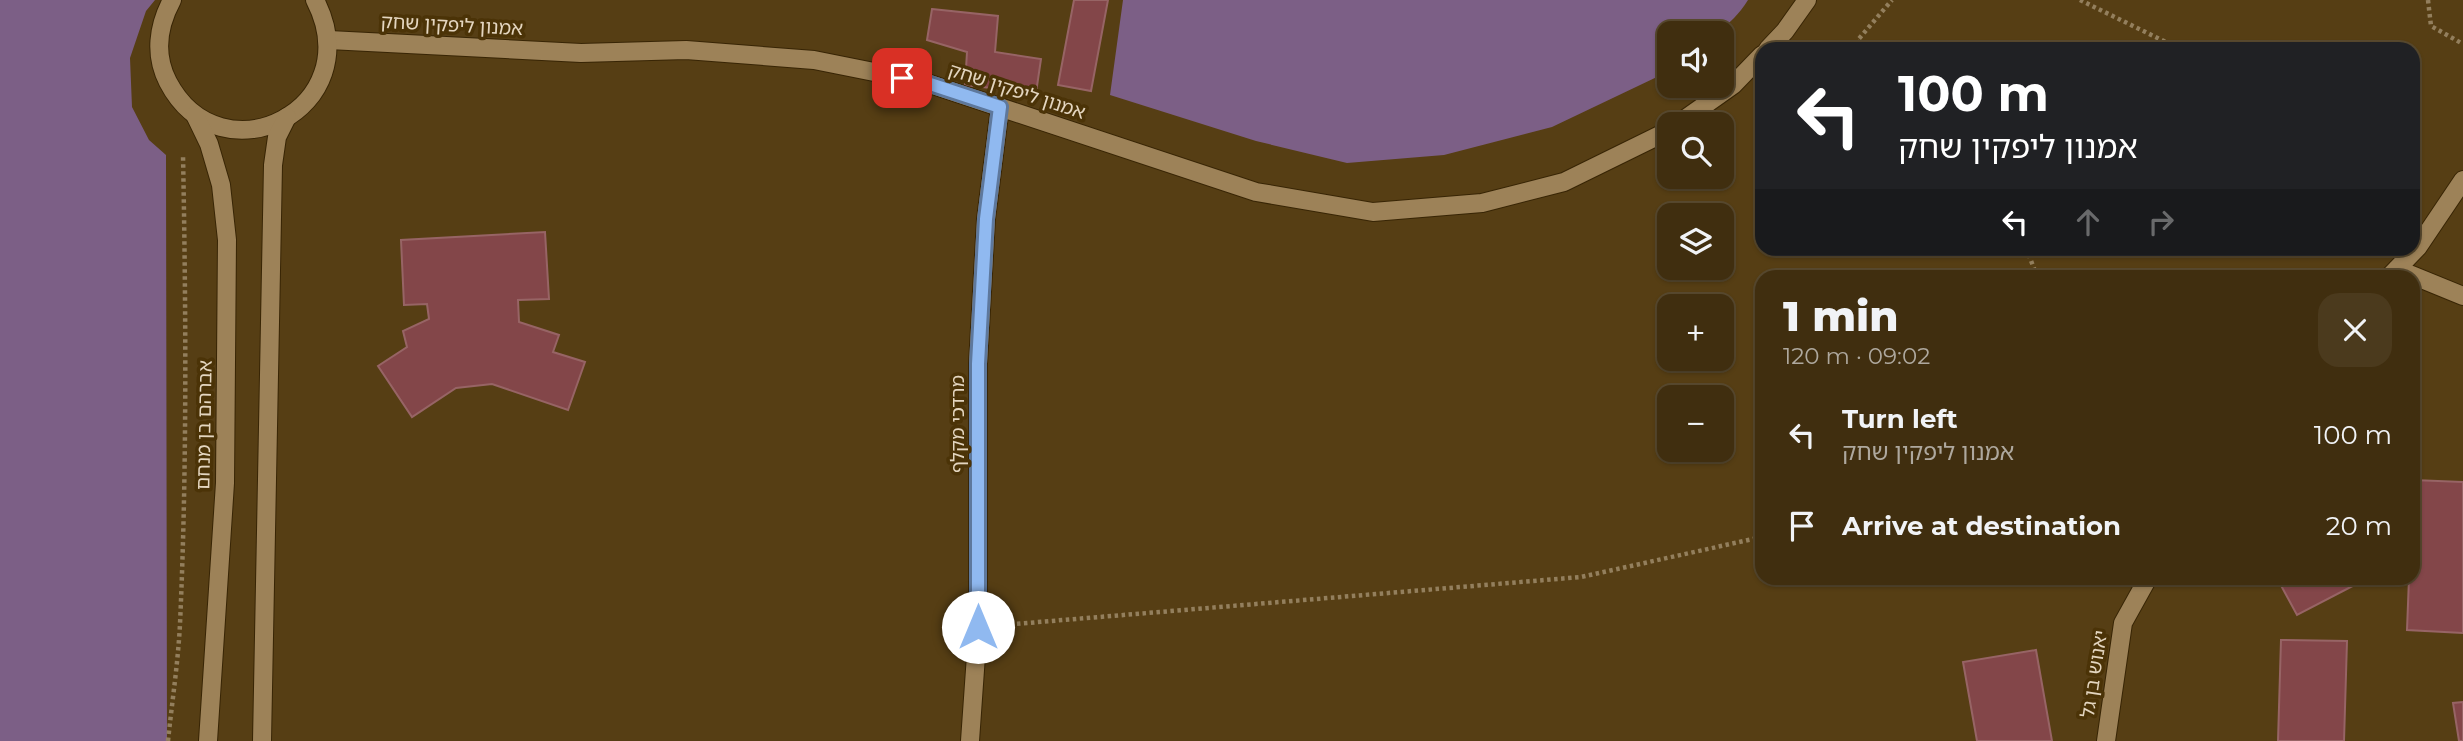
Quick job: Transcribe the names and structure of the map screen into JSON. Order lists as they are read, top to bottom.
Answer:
{
  "streets": {
    "street": [
      "אמנון ליפקין שחק",
      "מרדכי מקלף",
      "אברהם בן מנחם",
      "יאנוש בן גל"
    ]
  },
  "crossings": [
    ["אמנון ליפקין שחק", "מרדכי מקלף"]
  ],
  "page": {
    "map_buttons": ["+", "−"],
    "turn": ["100 m", "אמנון ליפקין שחק"],
    "heading": ["1 min", "120 m · 09:02"],
    "list": [
      {
        "name": "Turn left",
        "note": "אמנון ליפקין שחק",
        "value": "100 m"
      },
      {
        "name": "Arrive at destination",
        "value": "20 m"
      }
    ]
  }
}
